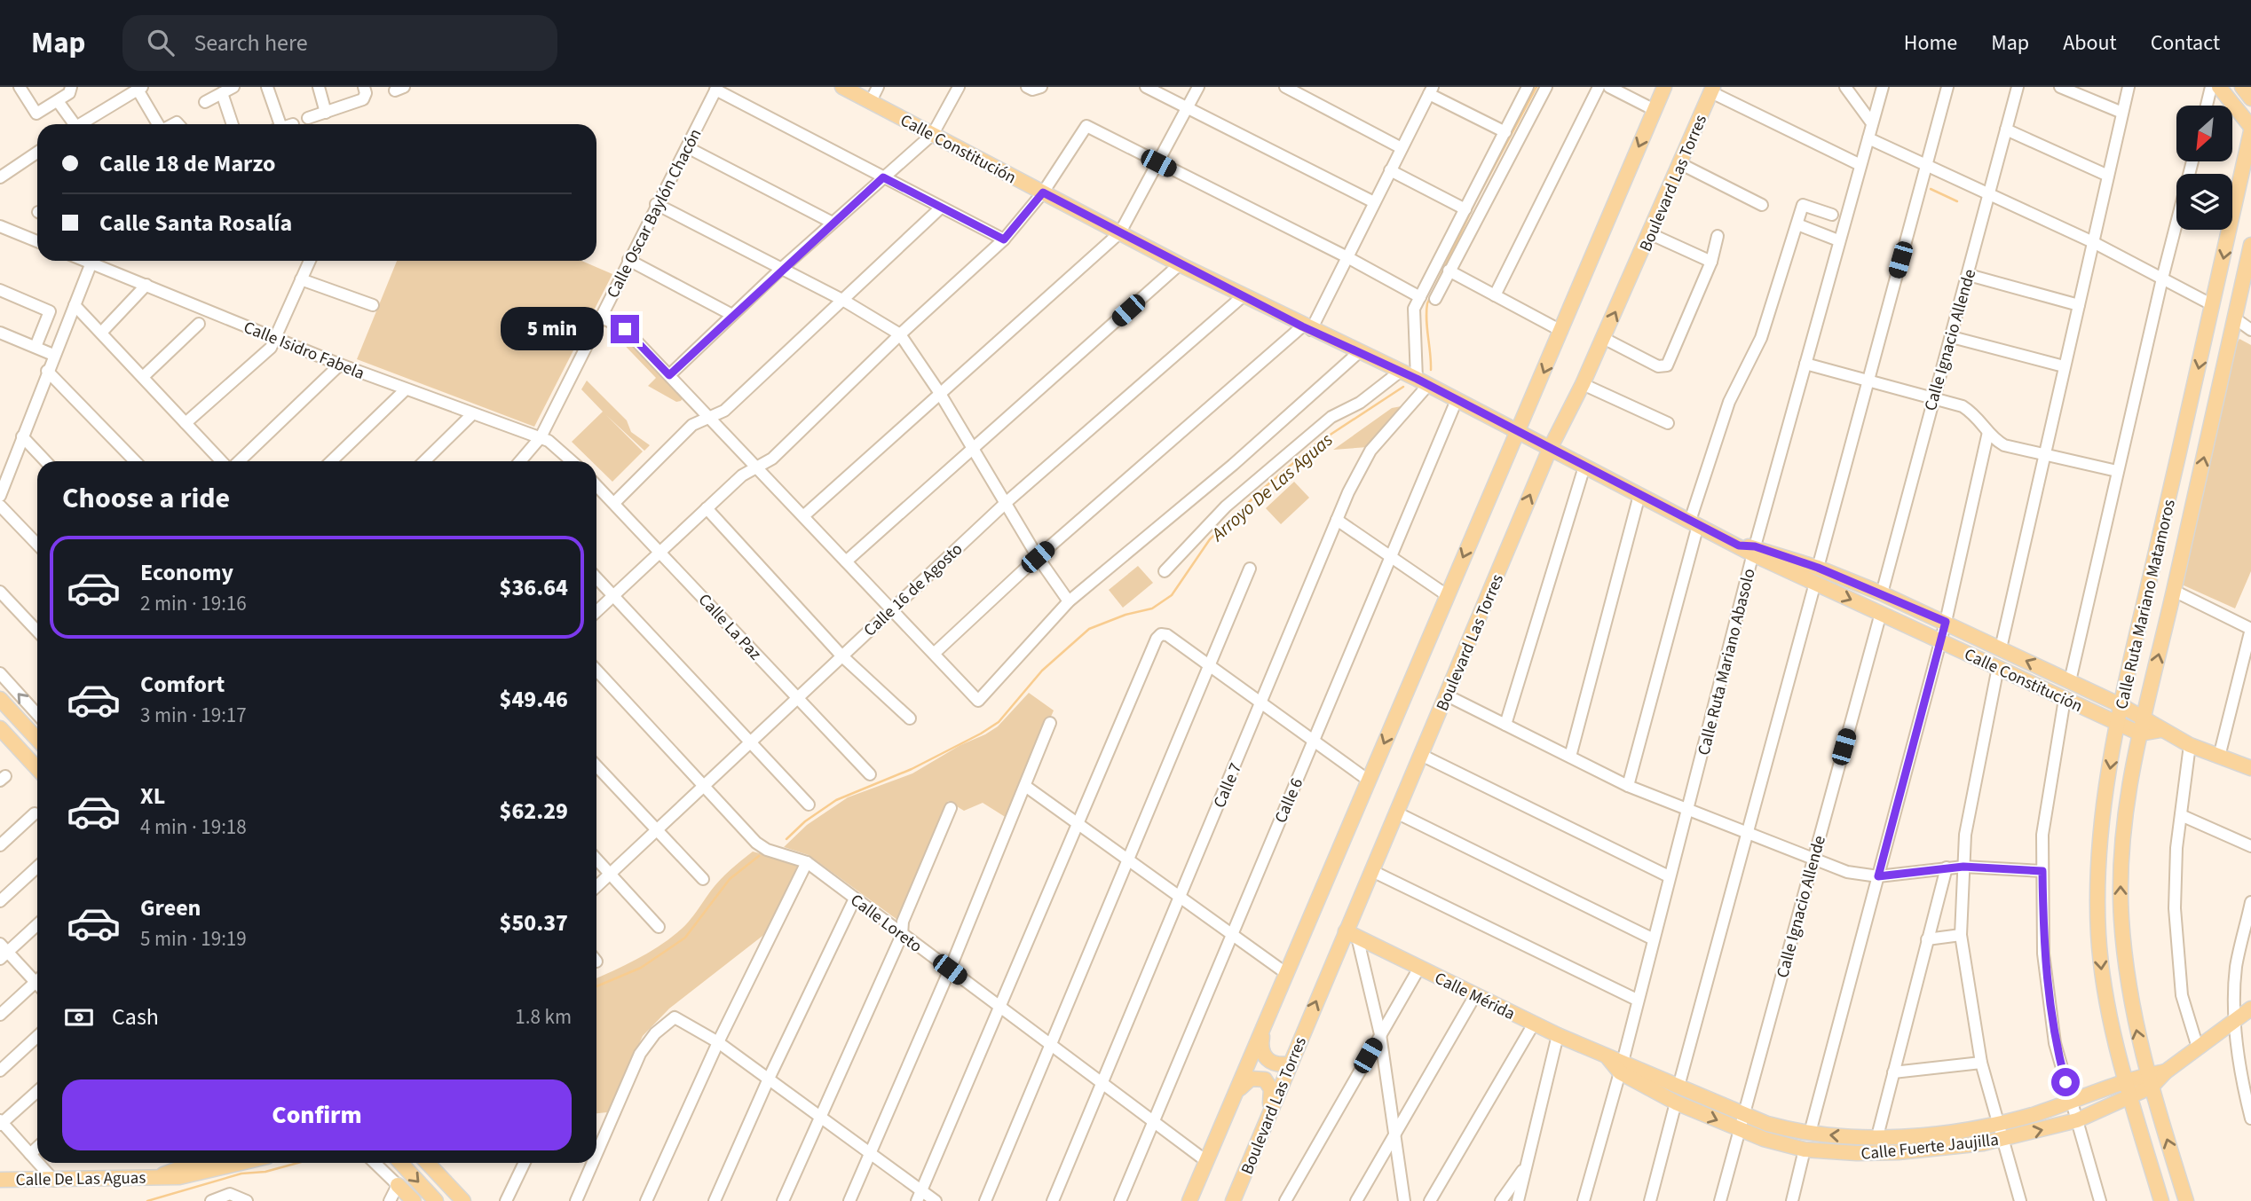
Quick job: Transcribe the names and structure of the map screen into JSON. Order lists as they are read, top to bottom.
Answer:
{
  "streets": {
    "main road": [
      "Calle Constitución",
      "Boulevard Las Torres",
      "Calle Ruta Mariano Matamoros",
      "Calle Mérida",
      "Calle Fuerte Jaujilla",
      "Calle De Las Aguas"
    ],
    "street": [
      "Calle Oscar Baylón Chacón",
      "Calle Ignacio Allende",
      "Calle Isidro Fabela",
      "Calle 16 de Agosto",
      "Calle La Paz",
      "Calle Ruta Mariano Abasolo",
      "Calle 7",
      "Calle 6",
      "Calle Loreto"
    ]
  },
  "crossings": [
    ["Calle Constitución", "Boulevard Las Torres"],
    ["Calle Constitución", "Calle Ignacio Allende"],
    ["Calle Constitución", "Calle 16 de Agosto"],
    ["Calle Constitución", "Calle Ruta Mariano Matamoros"],
    ["Calle Constitución", "Calle Ruta Mariano Abasolo"],
    ["Calle Constitución", "Calle 7"],
    ["Calle Constitución", "Calle 6"],
    ["Boulevard Las Torres", "Calle Mérida"],
    ["Calle Oscar Baylón Chacón", "Calle Isidro Fabela"],
    ["Calle Ignacio Allende", "Calle Fuerte Jaujilla"],
    ["Calle 16 de Agosto", "Calle La Paz"],
    ["Calle 16 de Agosto", "Calle Loreto"],
    ["Calle Ruta Mariano Matamoros", "Calle Fuerte Jaujilla"],
    ["Calle Ruta Mariano Abasolo", "Calle Mérida"],
    ["Calle Ruta Mariano Abasolo", "Calle Fuerte Jaujilla"],
    ["Calle 7", "Calle Loreto"],
    ["Calle 6", "Calle Loreto"],
    ["Calle Mérida", "Calle Fuerte Jaujilla"]
  ],
  "water": ["Arroyo De Las Aguas"],
  "north": "bottom left",
  "page": {
    "header": "Map",
    "search": "Search here",
    "nav": [
      "Home",
      "Map",
      "About",
      "Contact"
    ],
    "banner": ["Calle 18 de Marzo", "Calle Santa Rosalía"],
    "bubble": "5 min",
    "heading": "Choose a ride",
    "list": [
      {
        "name": "Economy",
        "note": "2 min · 19:16",
        "value": "$36.64"
      },
      {
        "name": "Comfort",
        "note": "3 min · 19:17",
        "value": "$49.46"
      },
      {
        "name": "XL",
        "note": "4 min · 19:18",
        "value": "$62.29"
      },
      {
        "name": "Green",
        "note": "5 min · 19:19",
        "value": "$50.37"
      }
    ],
    "pay": ["Cash", "1.8 km"],
    "buttons": "Confirm"
  }
}
